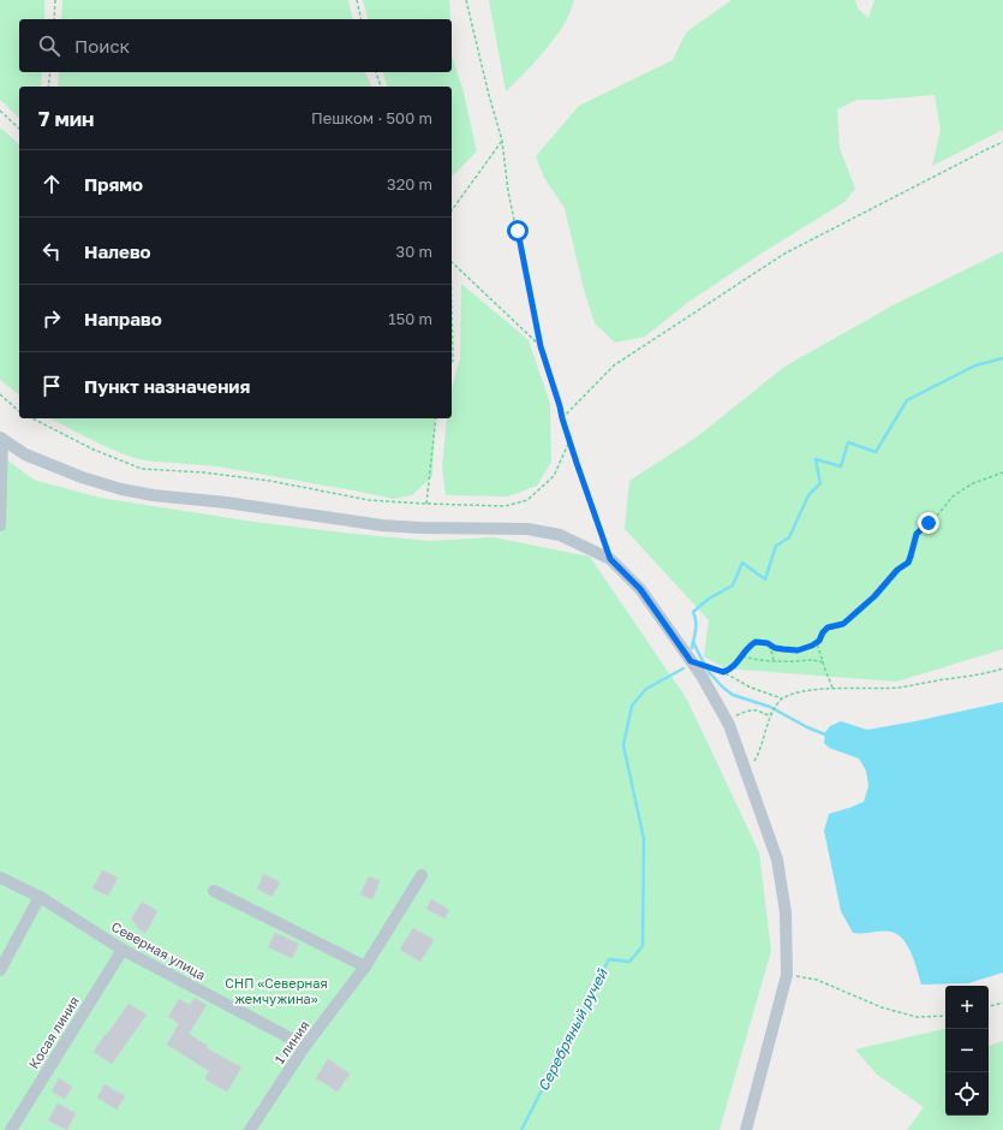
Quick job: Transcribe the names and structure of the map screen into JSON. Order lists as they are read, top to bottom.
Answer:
{
  "streets": {
    "street": ["Северная улица", "Косая линия", "1 линия"]
  },
  "crossings": [
    ["Северная улица", "Косая линия"],
    ["Северная улица", "1 линия"]
  ],
  "water": ["Серебряный ручей"],
  "parks": ["СНП «Северная жемчужина»"],
  "page": {
    "search": "Поиск",
    "heading": ["7 мин", "Пешком · 500 m"],
    "list": [
      ["Прямо", "320 m"],
      ["Налево", "30 m"],
      ["Направо", "150 m"],
      "Пункт назначения"
    ],
    "map_buttons": ["+", "−"]
  }
}
